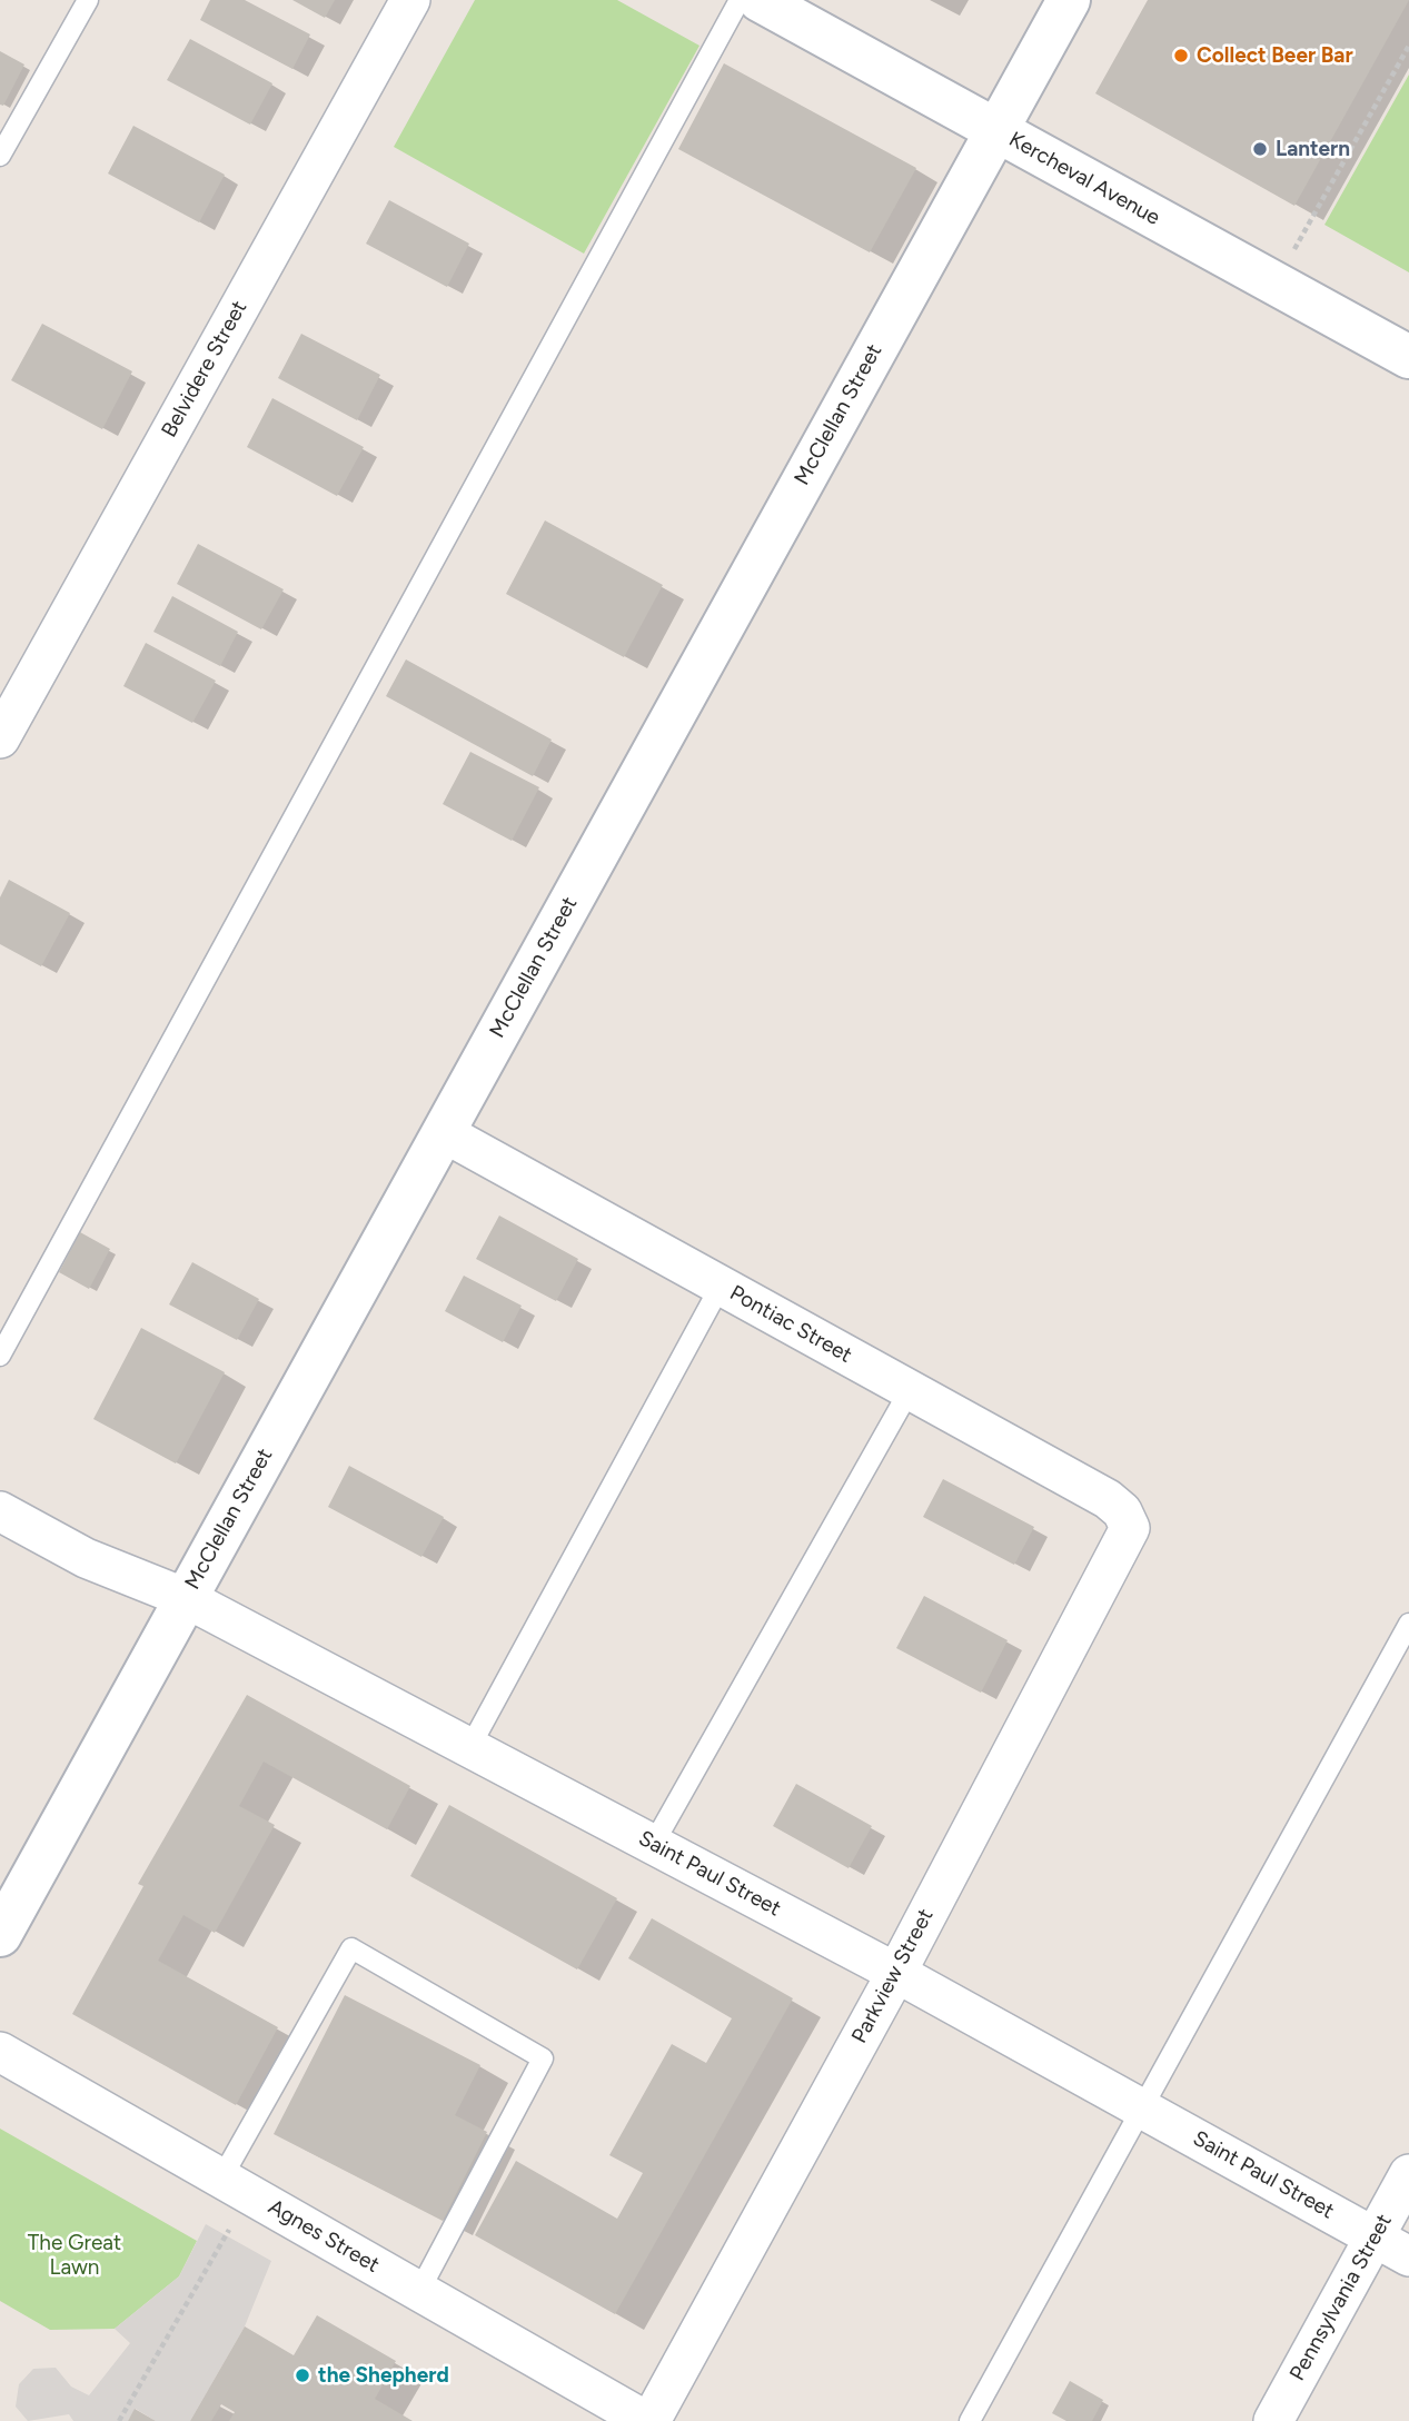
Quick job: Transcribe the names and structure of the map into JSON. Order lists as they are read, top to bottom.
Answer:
{
  "streets": {
    "street": [
      "Kercheval Avenue",
      "Belvidere Street",
      "McClellan Street",
      "Pontiac Street",
      "Saint Paul Street",
      "Parkview Street",
      "Agnes Street",
      "Pennsylvania Street"
    ]
  },
  "crossings": [
    ["Kercheval Avenue", "McClellan Street"],
    ["McClellan Street", "Pontiac Street"],
    ["McClellan Street", "Saint Paul Street"],
    ["Pontiac Street", "Parkview Street"],
    ["Saint Paul Street", "Parkview Street"],
    ["Saint Paul Street", "Pennsylvania Street"],
    ["Parkview Street", "Agnes Street"]
  ],
  "parks": ["The Great Lawn"],
  "places": ["Collect Beer Bar", "Lantern", "the Shepherd"]
}
